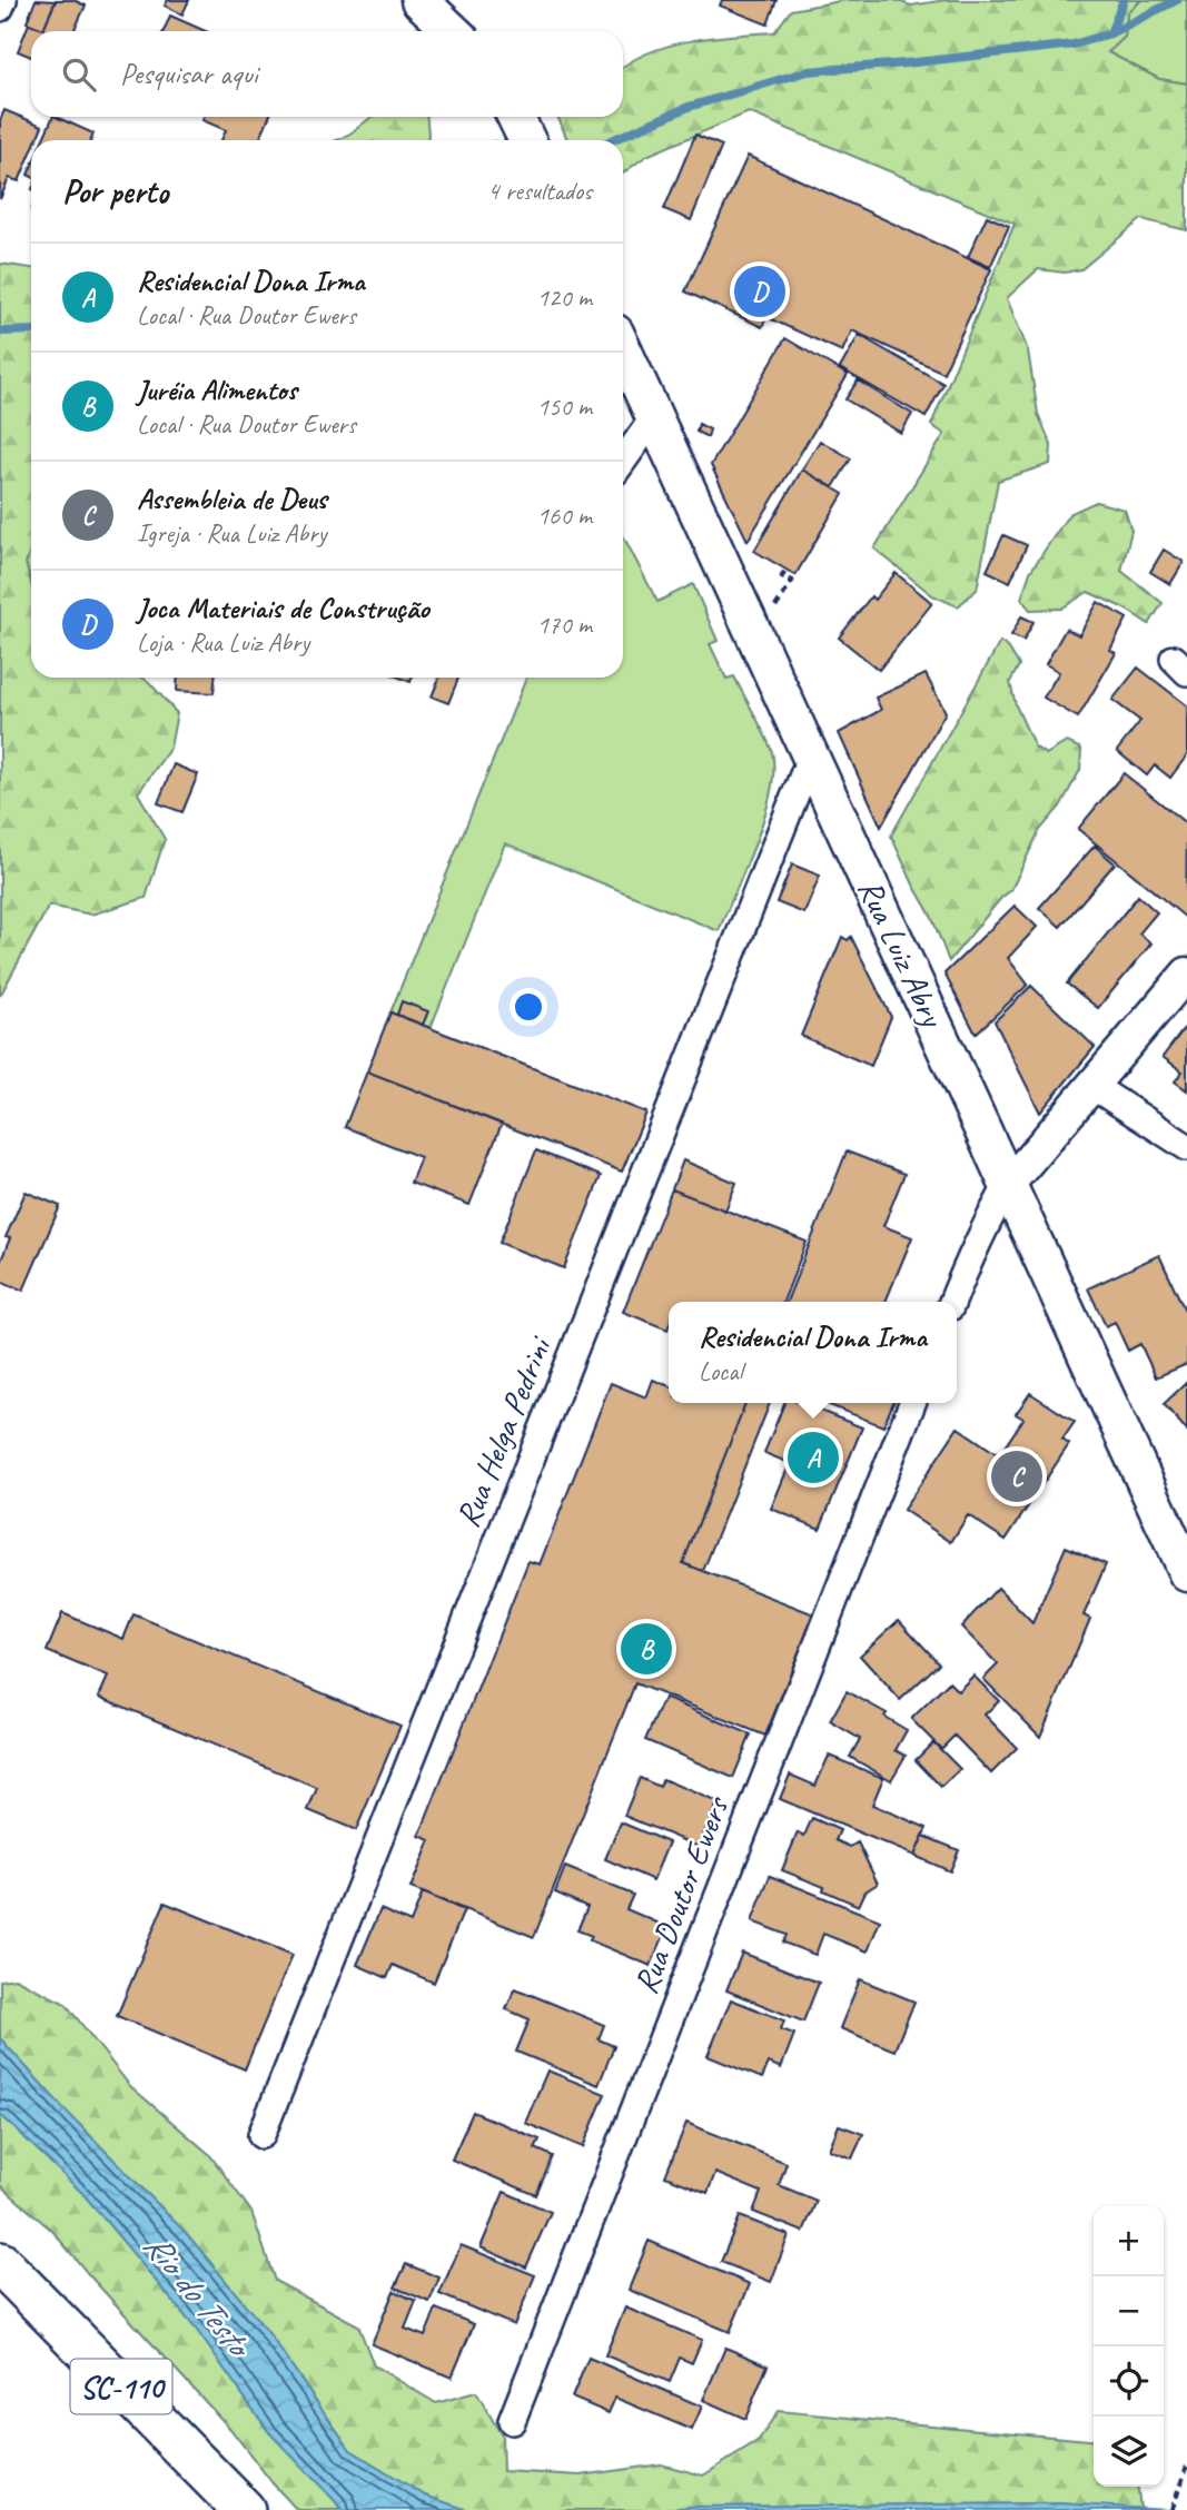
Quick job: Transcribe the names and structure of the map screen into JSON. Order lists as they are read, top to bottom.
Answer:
{
  "streets": {
    "main road": ["Rua Luiz Abry", "SC-110"],
    "street": ["Rua Helga Pedrini", "Rua Doutor Ewers"]
  },
  "crossings": [
    ["Rua Luiz Abry", "Rua Helga Pedrini"]
  ],
  "water": ["Rio do Testo"],
  "page": {
    "search": "Pesquisar aqui",
    "heading": ["Por perto", "4 resultados"],
    "list": [
      {
        "mark": "A",
        "name": "Residencial Dona Irma",
        "note": "Local · Rua Doutor Ewers",
        "value": "120 m"
      },
      {
        "mark": "B",
        "name": "Juréia Alimentos",
        "note": "Local · Rua Doutor Ewers",
        "value": "150 m"
      },
      {
        "mark": "C",
        "name": "Assembleia de Deus",
        "note": "Igreja · Rua Luiz Abry",
        "value": "160 m"
      },
      {
        "mark": "D",
        "name": "Joca Materiais de Construção",
        "note": "Loja · Rua Luiz Abry",
        "value": "170 m"
      }
    ],
    "pins": [
      "D",
      "A",
      "C",
      "B"
    ],
    "popup": ["Residencial Dona Irma", "Local"],
    "map_buttons": ["+", "−"]
  }
}
